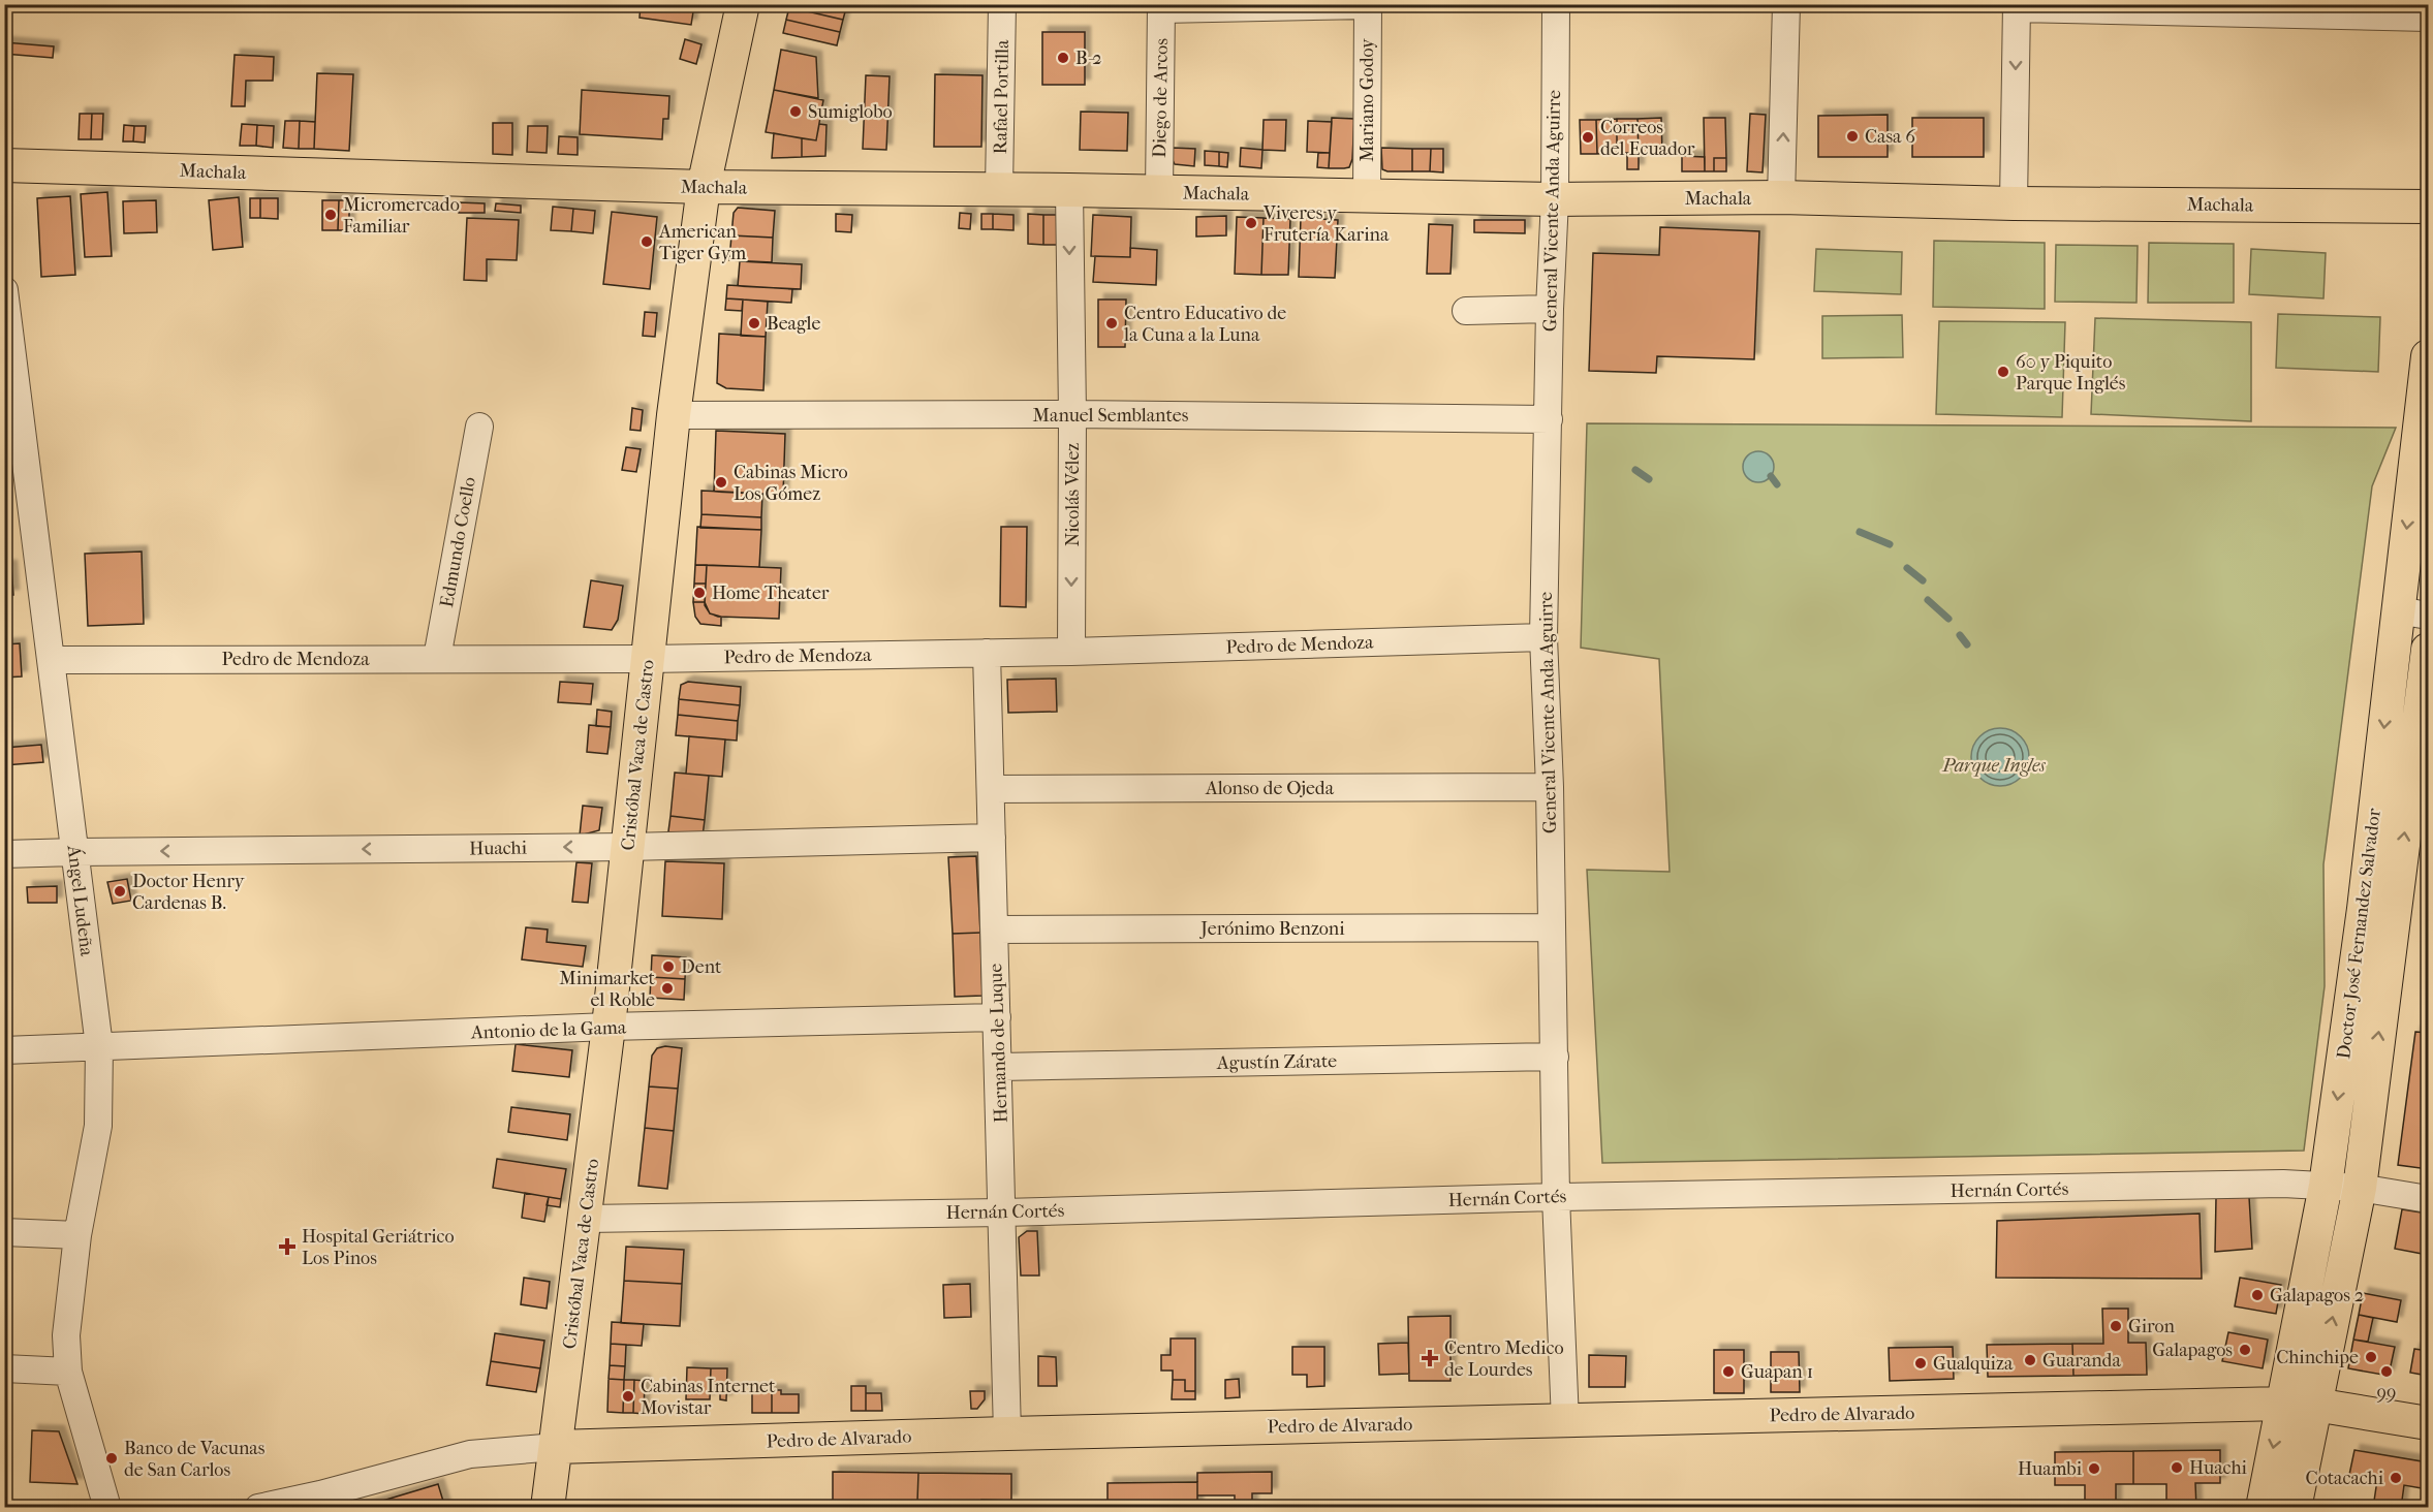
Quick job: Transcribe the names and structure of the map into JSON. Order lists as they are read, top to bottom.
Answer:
{
  "streets": {
    "main road": [
      "Machala",
      "Cristóbal Vaca de Castro",
      "Doctor José Fernandez Salvador",
      "Pedro de Alvarado"
    ],
    "street": [
      "Rafael Portilla",
      "Diego de Arcos",
      "Mariano Godoy",
      "General Vicente Anda Aguirre",
      "Manuel Semblantes",
      "Nicolás Vélez",
      "Edmundo Coello",
      "Pedro de Mendoza",
      "Alonso de Ojeda",
      "Huachi",
      "Ángel Ludeña",
      "Jerónimo Benzoni",
      "Antonio de la Gama",
      "Hernando de Luque",
      "Agustín Zárate",
      "Hernán Cortés"
    ]
  },
  "crossings": [
    ["Rafael Portilla", "Machala"],
    ["Diego de Arcos", "Machala"],
    ["Mariano Godoy", "Machala"],
    ["Machala", "General Vicente Anda Aguirre"],
    ["Machala", "Nicolás Vélez"],
    ["Machala", "Cristóbal Vaca de Castro"],
    ["General Vicente Anda Aguirre", "Manuel Semblantes"],
    ["General Vicente Anda Aguirre", "Pedro de Mendoza"],
    ["General Vicente Anda Aguirre", "Alonso de Ojeda"],
    ["General Vicente Anda Aguirre", "Jerónimo Benzoni"],
    ["General Vicente Anda Aguirre", "Agustín Zárate"],
    ["General Vicente Anda Aguirre", "Hernán Cortés"],
    ["General Vicente Anda Aguirre", "Pedro de Alvarado"],
    ["Manuel Semblantes", "Nicolás Vélez"],
    ["Manuel Semblantes", "Cristóbal Vaca de Castro"],
    ["Nicolás Vélez", "Pedro de Mendoza"],
    ["Edmundo Coello", "Pedro de Mendoza"],
    ["Pedro de Mendoza", "Cristóbal Vaca de Castro"],
    ["Pedro de Mendoza", "Ángel Ludeña"],
    ["Pedro de Mendoza", "Hernando de Luque"],
    ["Cristóbal Vaca de Castro", "Huachi"],
    ["Cristóbal Vaca de Castro", "Antonio de la Gama"],
    ["Cristóbal Vaca de Castro", "Hernán Cortés"],
    ["Cristóbal Vaca de Castro", "Pedro de Alvarado"],
    ["Alonso de Ojeda", "Hernando de Luque"],
    ["Huachi", "Ángel Ludeña"],
    ["Huachi", "Hernando de Luque"],
    ["Ángel Ludeña", "Antonio de la Gama"],
    ["Jerónimo Benzoni", "Hernando de Luque"],
    ["Doctor José Fernandez Salvador", "Hernán Cortés"],
    ["Doctor José Fernandez Salvador", "Pedro de Alvarado"],
    ["Antonio de la Gama", "Hernando de Luque"],
    ["Hernando de Luque", "Agustín Zárate"],
    ["Hernando de Luque", "Hernán Cortés"],
    ["Hernando de Luque", "Pedro de Alvarado"]
  ],
  "one_way": ["Nicolás Vélez", "Huachi"],
  "parks": ["Parque Ingles"],
  "places": {
    "other": [
      "B-2",
      "Sumiglobo",
      "Casa 6",
      "Correos del Ecuador",
      "Micromercado Familiar",
      "Viveres y Frutería Karina",
      "American Tiger Gym",
      "Beagle",
      "Centro Educativo de la Cuna a la Luna",
      "60 y Piquito Parque Inglés",
      "Cabinas Micro Los Gómez",
      "Home Theater",
      "Doctor Henry Cardenas B.",
      "Dent",
      "Minimarket el Roble",
      "Galapagos 2",
      "Giron",
      "Galapagos",
      "Chinchipe",
      "Guaranda",
      "Gualquiza",
      "Guapan 1",
      "99",
      "Cabinas Internet Movistar",
      "Banco de Vacunas de San Carlos",
      "Huachi",
      "Huambi",
      "Cotacachi"
    ],
    "health": ["Hospital Geriátrico Los Pinos", "Centro Medico de Lourdes"]
  }
}
